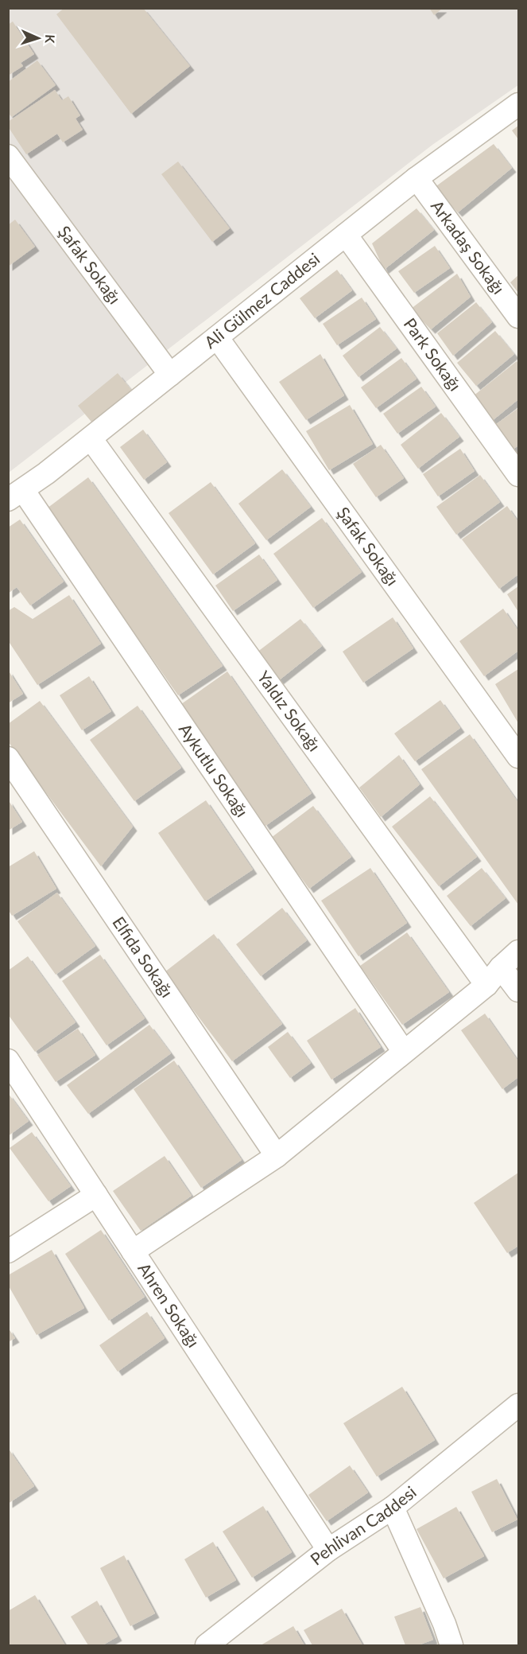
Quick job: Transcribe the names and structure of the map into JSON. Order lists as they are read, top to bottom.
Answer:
{
  "streets": {
    "street": [
      "Arkadaş Sokağı",
      "Şafak Sokağı",
      "Ali Gülmez Caddesi",
      "Park Sokağı",
      "Yaldız Sokağı",
      "Aykutlu Sokağı",
      "Elfida Sokağı",
      "Ahren Sokağı",
      "Pehlivan Caddesi"
    ]
  },
  "crossings": [
    ["Arkadaş Sokağı", "Ali Gülmez Caddesi"],
    ["Şafak Sokağı", "Ali Gülmez Caddesi"],
    ["Ali Gülmez Caddesi", "Park Sokağı"],
    ["Ali Gülmez Caddesi", "Yaldız Sokağı"],
    ["Ali Gülmez Caddesi", "Aykutlu Sokağı"],
    ["Ahren Sokağı", "Pehlivan Caddesi"]
  ],
  "north": "right"
}
